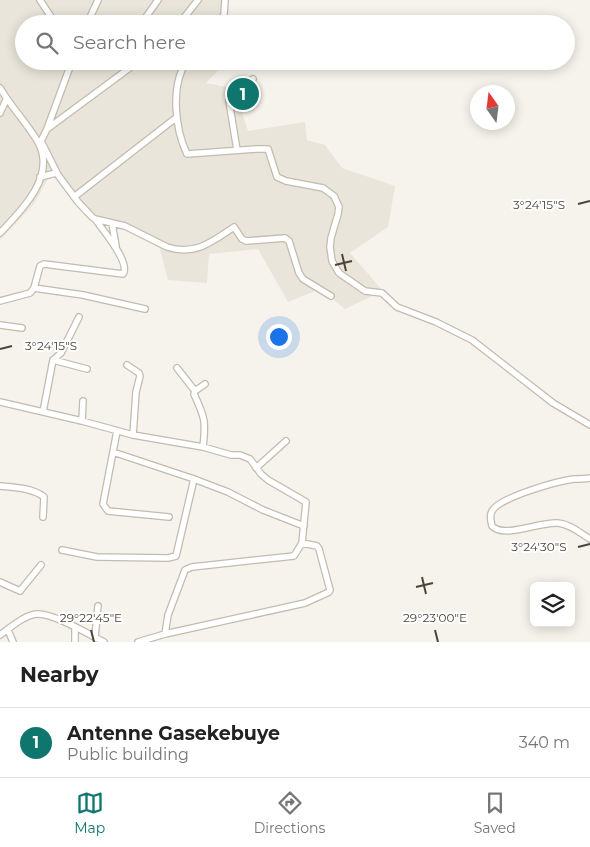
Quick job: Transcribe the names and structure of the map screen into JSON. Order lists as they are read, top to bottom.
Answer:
{
  "north": "top",
  "page": {
    "search": "Search here",
    "pins": "1",
    "heading": "Nearby",
    "list": [
      {
        "mark": "1",
        "name": "Antenne Gasekebuye",
        "note": "Public building",
        "value": "340 m"
      }
    ],
    "nav": ["Map", "Directions", "Saved"]
  },
  "coordinates": [
    "3°24'15\"S",
    "3°24'30\"S",
    "29°22'45\"E",
    "29°23'00\"E"
  ]
}
